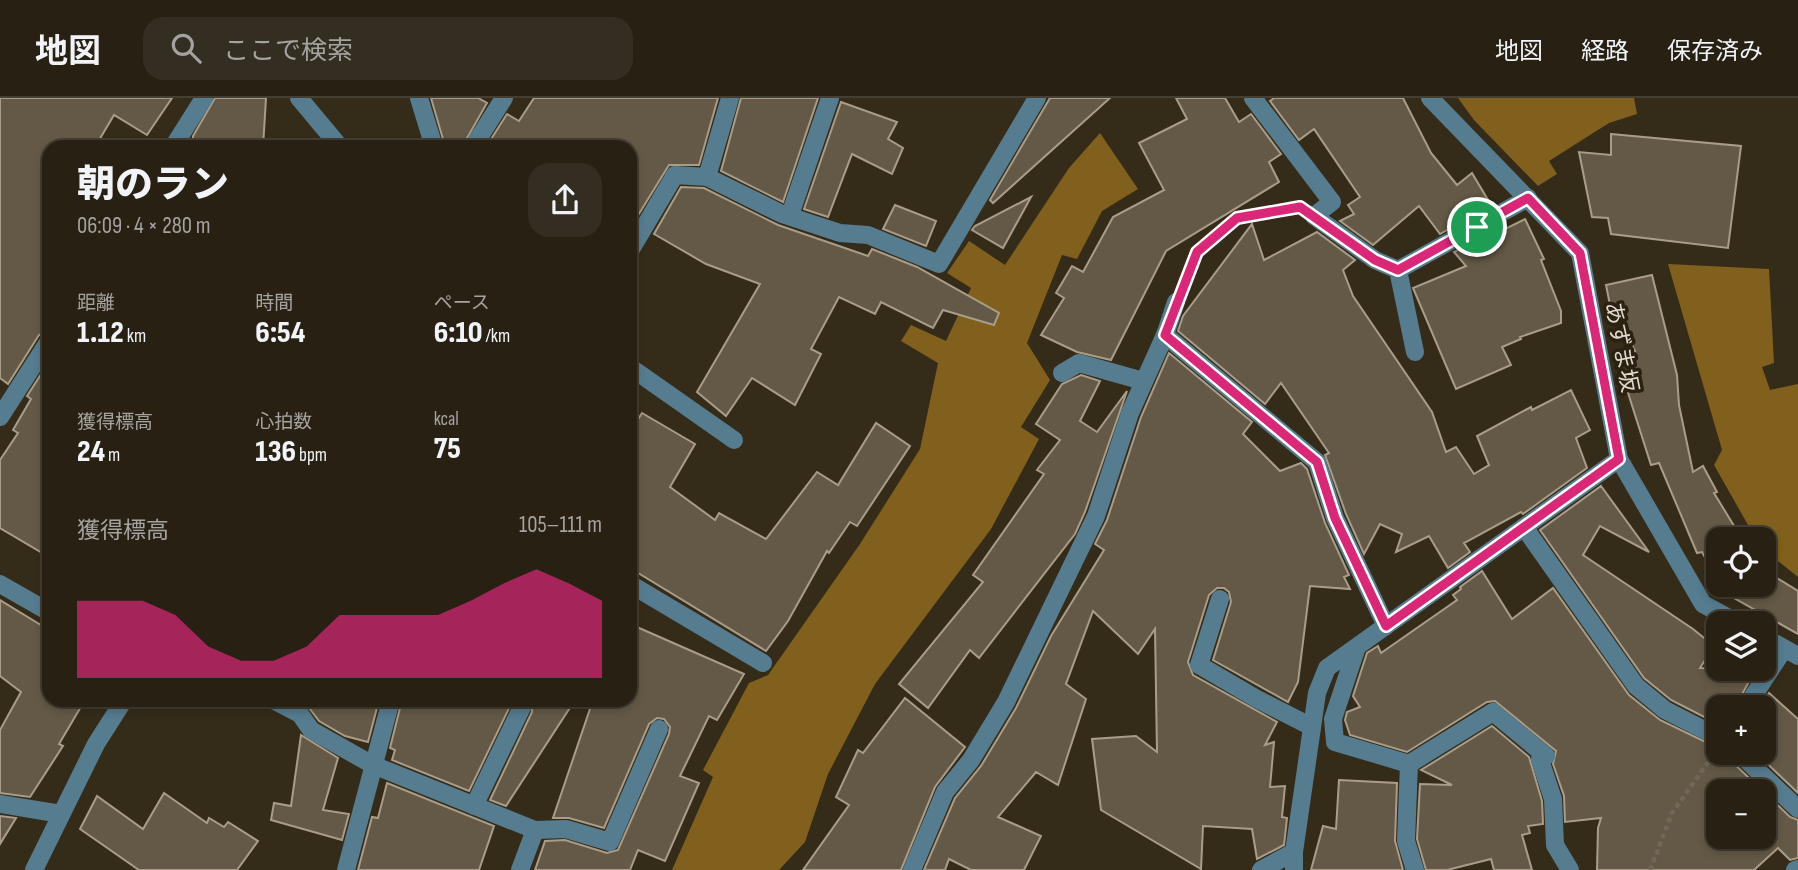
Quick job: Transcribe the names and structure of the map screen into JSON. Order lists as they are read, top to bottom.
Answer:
{
  "streets": {
    "street": ["あずま坂"]
  },
  "page": {
    "header": "地図",
    "search": "ここで検索",
    "nav": ["地図", "経路", "保存済み"],
    "heading": ["朝のラン", "06:09 · 4 × 280 m"],
    "stats": [
      ["距離", "1.12 km"],
      ["時間", "6:54"],
      ["ペース", "6:10 /km"],
      ["獲得標高", "24 m"],
      ["心拍数", "136 bpm"],
      ["kcal", "75"]
    ],
    "chart": ["獲得標高", "105–111 m"],
    "map_buttons": ["+", "−"]
  }
}
